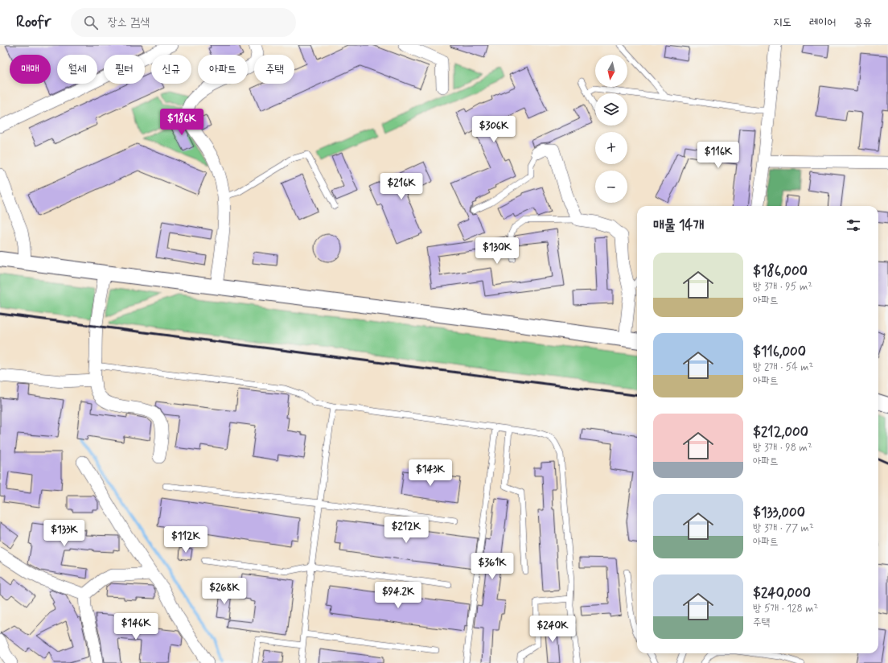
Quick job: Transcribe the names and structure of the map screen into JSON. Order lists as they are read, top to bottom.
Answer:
{
  "north": "bottom",
  "page": {
    "header": "Roofr",
    "search": "장소 검색",
    "nav": ["지도", "레이어", "공유"],
    "map_buttons": ["+", "−"],
    "chip": [
      "매매",
      "월세",
      "필터",
      "신규",
      "아파트",
      "주택"
    ],
    "price": [
      "$186K",
      "$306K",
      "$116K",
      "$216K",
      "$130K",
      "$143K",
      "$212K",
      "$133K",
      "$112K",
      "$361K",
      "$268K",
      "$94.2K",
      "$146K",
      "$240K"
    ],
    "heading": "매물 14개",
    "list": [
      {
        "name": "$186,000",
        "note": "방 3개 · 95 m² · 아파트"
      },
      {
        "name": "$116,000",
        "note": "방 2개 · 54 m² · 아파트"
      },
      {
        "name": "$212,000",
        "note": "방 3개 · 98 m² · 아파트"
      },
      {
        "name": "$133,000",
        "note": "방 3개 · 77 m² · 아파트"
      },
      {
        "name": "$240,000",
        "note": "방 5개 · 128 m² · 주택"
      }
    ]
  }
}
